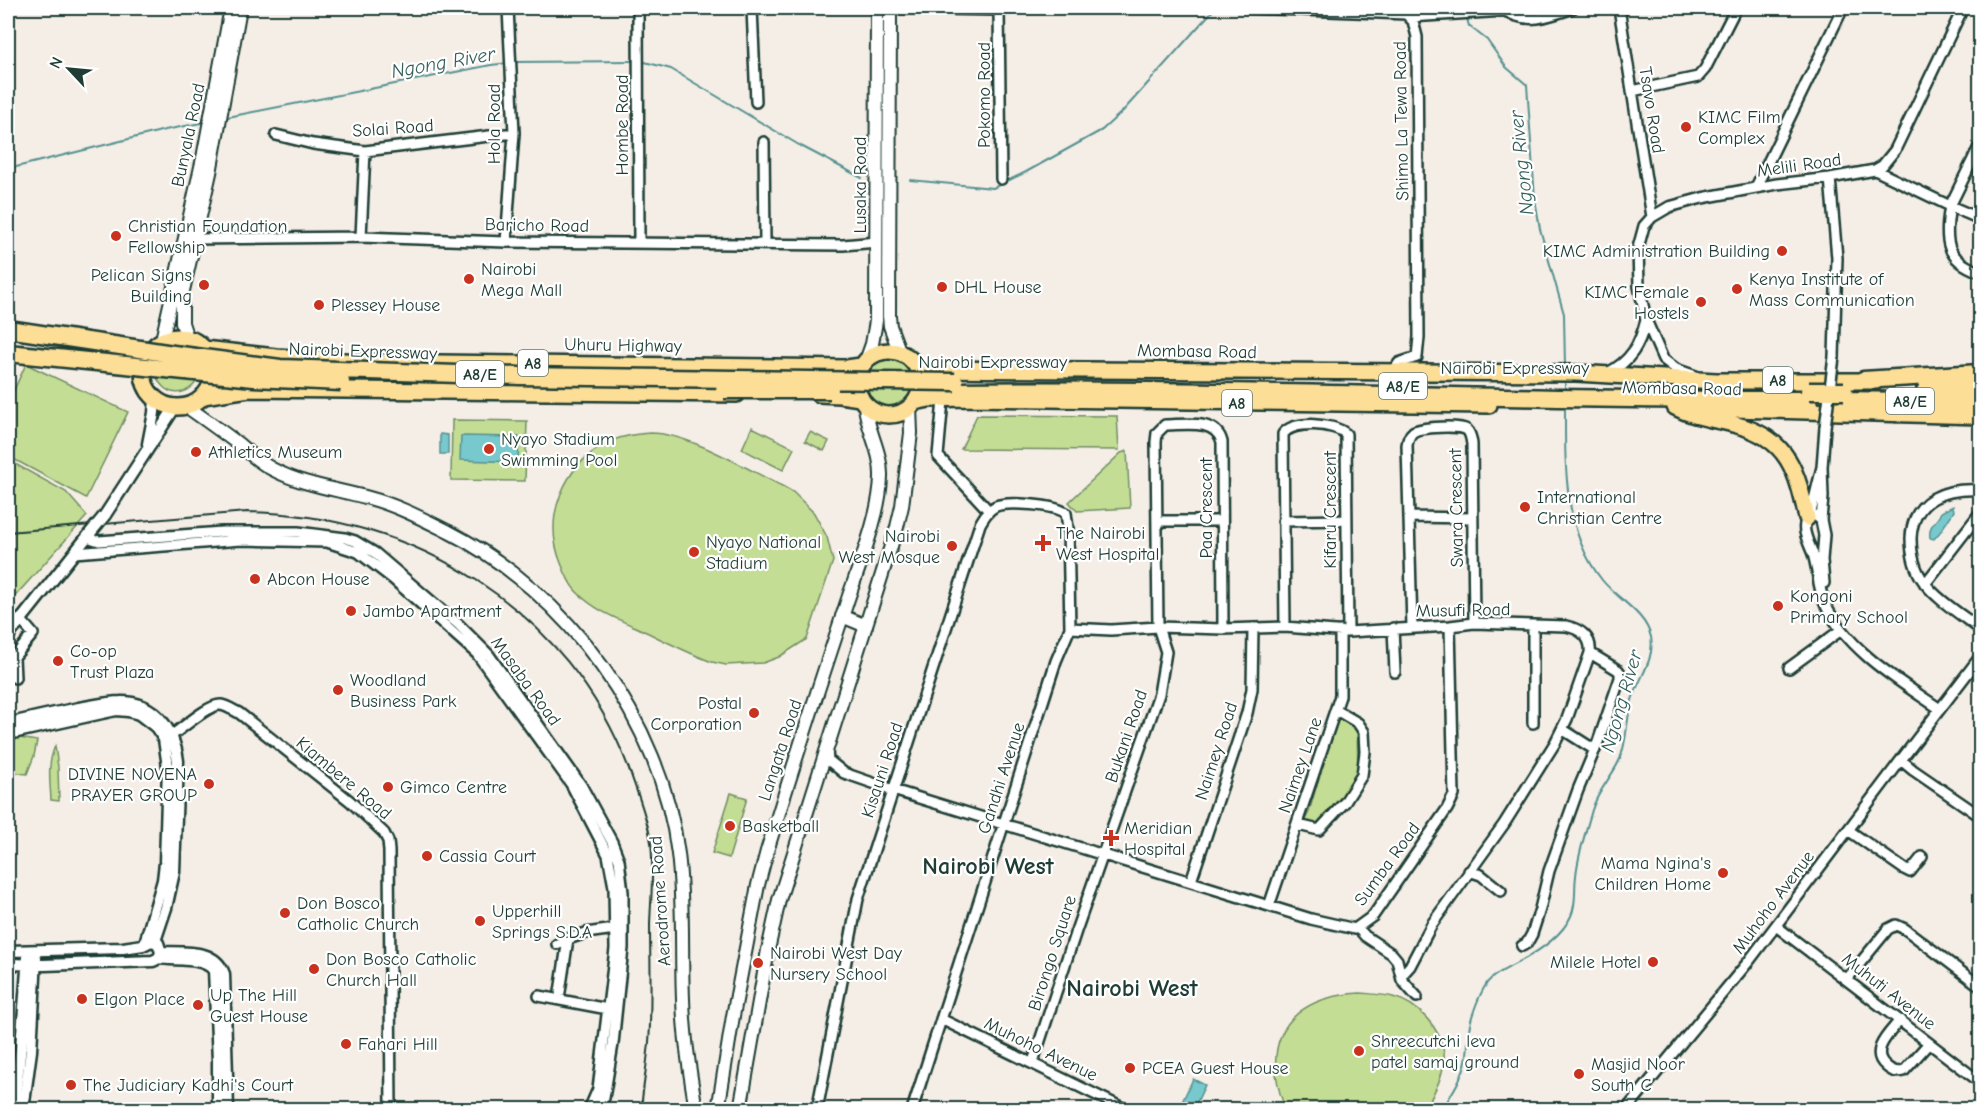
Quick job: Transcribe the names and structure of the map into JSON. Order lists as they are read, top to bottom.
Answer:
{
  "streets": {
    "highway": [
      "Uhuru Highway",
      "Nairobi Expressway",
      "Mombasa Road",
      "A8",
      "A8/E"
    ],
    "main road": [
      "Bunyala Road",
      "Lusaka Road",
      "Langata Road",
      "Aerodrome Road"
    ],
    "street": [
      "Pokomo Road",
      "Tsavo Road",
      "Shimo La Tewa Road",
      "Hola Road",
      "Hombe Road",
      "Solai Road",
      "Melili Road",
      "Baricho Road",
      "Paa Crescent",
      "Swara Crescent",
      "Kifaru Crescent",
      "Musufi Road",
      "Masaba Road",
      "Bukani Road",
      "Naimey Road",
      "Naimey Lane",
      "Kisauni Road",
      "Kiambere Road",
      "Gandhi Avenue",
      "Sumba Road",
      "Muhoho Avenue",
      "Birongo Square",
      "Muhuti Avenue"
    ]
  },
  "crossings": [
    ["Tsavo Road", "Melili Road"],
    ["Shimo La Tewa Road", "Mombasa Road"],
    ["Hola Road", "Solai Road"],
    ["Hola Road", "Baricho Road"],
    ["Hombe Road", "Baricho Road"],
    ["Bunyala Road", "Baricho Road"],
    ["Bunyala Road", "Uhuru Highway"],
    ["Bunyala Road", "A8"],
    ["Bunyala Road", "Aerodrome Road"],
    ["Lusaka Road", "Baricho Road"],
    ["Lusaka Road", "Uhuru Highway"],
    ["Lusaka Road", "Mombasa Road"],
    ["Lusaka Road", "A8"],
    ["Lusaka Road", "Langata Road"],
    ["Uhuru Highway", "Mombasa Road"],
    ["Uhuru Highway", "A8"],
    ["Uhuru Highway", "Langata Road"],
    ["Uhuru Highway", "Aerodrome Road"],
    ["Mombasa Road", "A8"],
    ["Mombasa Road", "Langata Road"],
    ["A8", "Langata Road"],
    ["A8", "Aerodrome Road"],
    ["Paa Crescent", "Musufi Road"],
    ["Paa Crescent", "Bukani Road"],
    ["Swara Crescent", "Musufi Road"],
    ["Kifaru Crescent", "Musufi Road"],
    ["Kifaru Crescent", "Naimey Lane"],
    ["Musufi Road", "Bukani Road"],
    ["Musufi Road", "Naimey Road"],
    ["Musufi Road", "Naimey Lane"],
    ["Musufi Road", "Gandhi Avenue"],
    ["Musufi Road", "Sumba Road"],
    ["Bukani Road", "Sumba Road"],
    ["Bukani Road", "Birongo Square"],
    ["Naimey Road", "Sumba Road"],
    ["Naimey Lane", "Sumba Road"],
    ["Kisauni Road", "Sumba Road"],
    ["Gandhi Avenue", "Sumba Road"],
    ["Gandhi Avenue", "Muhoho Avenue"],
    ["Sumba Road", "Birongo Square"],
    ["Muhoho Avenue", "Birongo Square"],
    ["Muhoho Avenue", "Muhuti Avenue"]
  ],
  "districts": ["Nairobi West", "Nairobi West"],
  "water": ["Ngong River"],
  "places": {
    "other": [
      "KIMC Film Complex",
      "Christian Foundation Fellowship",
      "KIMC Administration Building",
      "Nairobi Mega Mall",
      "Pelican Signs Building",
      "DHL House",
      "Kenya Institute of Mass Communication",
      "KIMC Female Hostels",
      "Plessey House",
      "Nyayo Stadium Swimming Pool",
      "Athletics Museum",
      "International Christian Centre",
      "Nairobi West Mosque",
      "Nyayo National Stadium",
      "Abcon House",
      "Kongoni Primary School",
      "Jambo Apartment",
      "Co-op Trust Plaza",
      "Woodland Business Park",
      "Postal Corporation",
      "DIVINE NOVENA PRAYER GROUP",
      "Gimco Centre",
      "Basketball",
      "Cassia Court",
      "Mama Ngina's Children Home",
      "Don Bosco Catholic Church",
      "Upperhill Springs S.D.A",
      "Milele Hotel",
      "Nairobi West Day Nursery School",
      "Don Bosco Catholic Church Hall",
      "Elgon Place",
      "Up The Hill Guest House",
      "Fahari Hill",
      "Shreecutchi leva patel samaj ground",
      "PCEA Guest House",
      "Masjid Noor South C",
      "The Judiciary Kadhi's Court"
    ],
    "health": ["The Nairobi West Hospital", "Meridian Hospital"]
  },
  "north": "top left"
}
